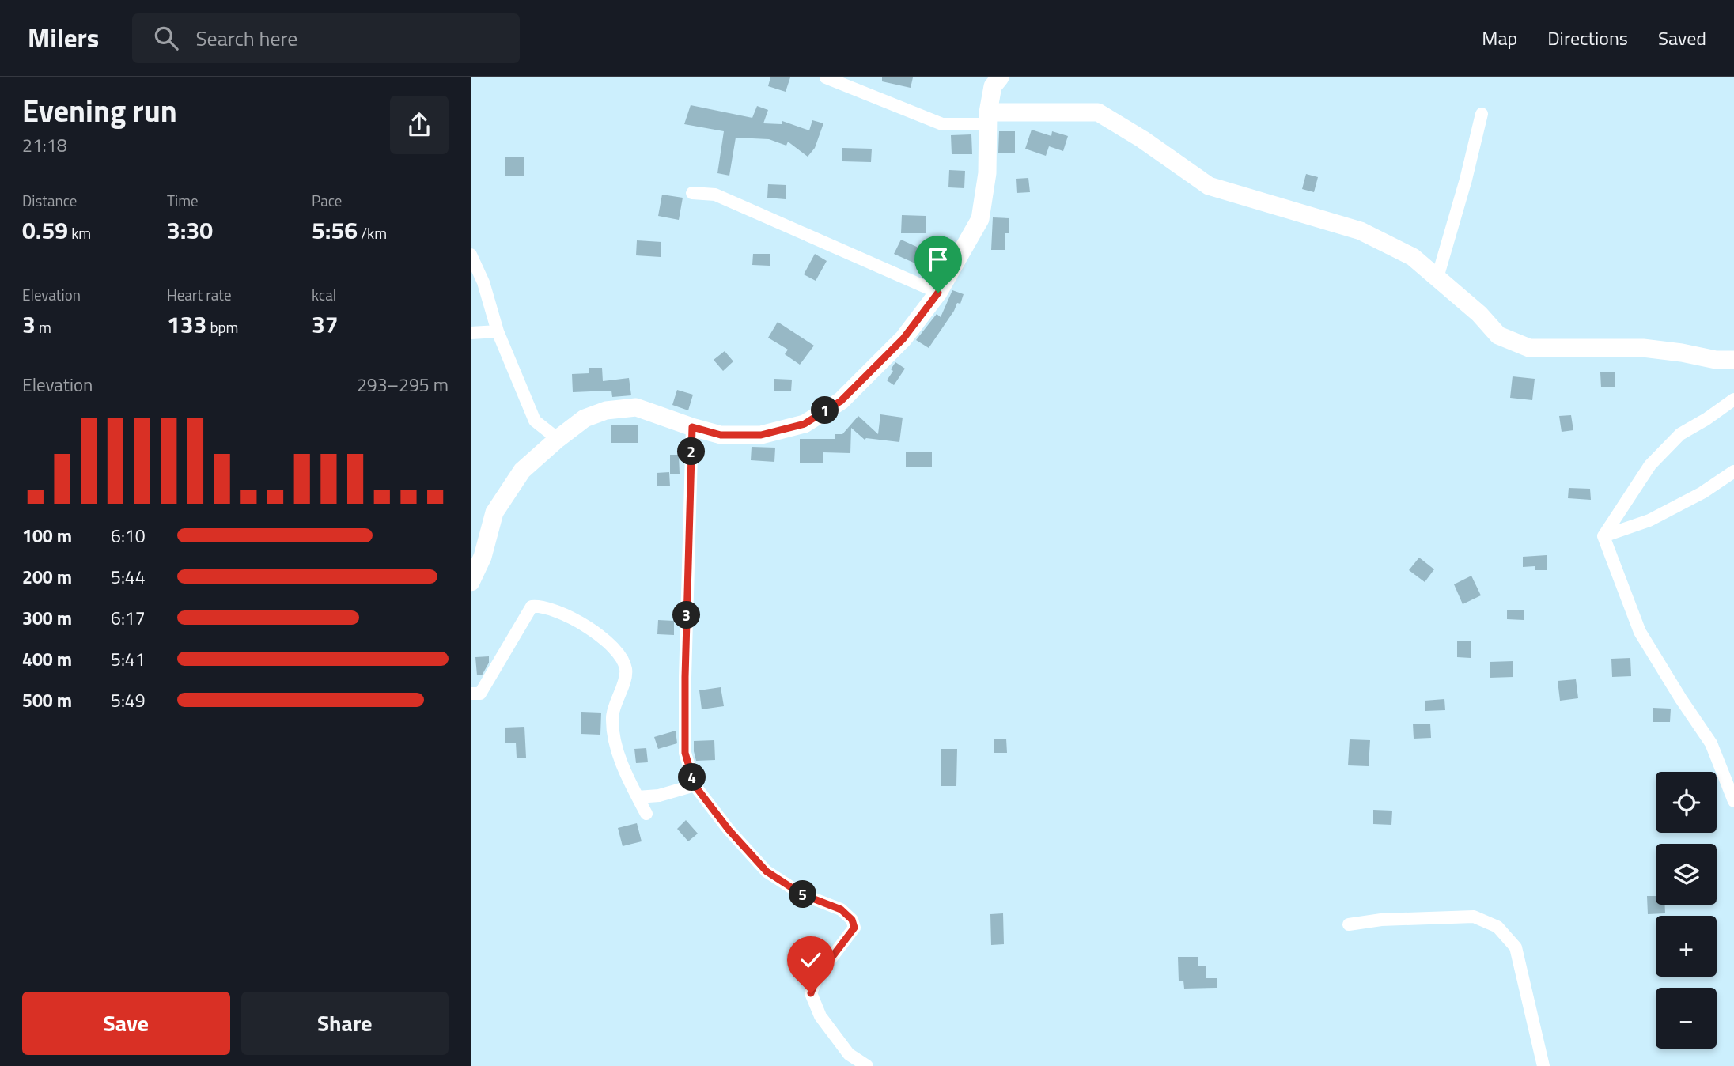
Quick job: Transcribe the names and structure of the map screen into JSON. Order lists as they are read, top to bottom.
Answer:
{
  "page": {
    "header": "Milers",
    "search": "Search here",
    "nav": ["Map", "Directions", "Saved"],
    "heading": ["Evening run", "21:18"],
    "stats": [
      ["Distance", "0.59 km"],
      ["Time", "3:30"],
      ["Pace", "5:56 /km"],
      ["Elevation", "3 m"],
      ["Heart rate", "133 bpm"],
      ["kcal", "37"]
    ],
    "chart": ["Elevation", "293–295 m"],
    "pins": [
      "1",
      "2",
      "3",
      "4",
      "5"
    ],
    "list": [
      {
        "name": "100 m",
        "note": "6:10"
      },
      {
        "name": "200 m",
        "note": "5:44"
      },
      {
        "name": "300 m",
        "note": "6:17"
      },
      {
        "name": "400 m",
        "note": "5:41"
      },
      {
        "name": "500 m",
        "note": "5:49"
      }
    ],
    "map_buttons": ["+", "−"],
    "buttons": ["Save", "Share"]
  }
}
